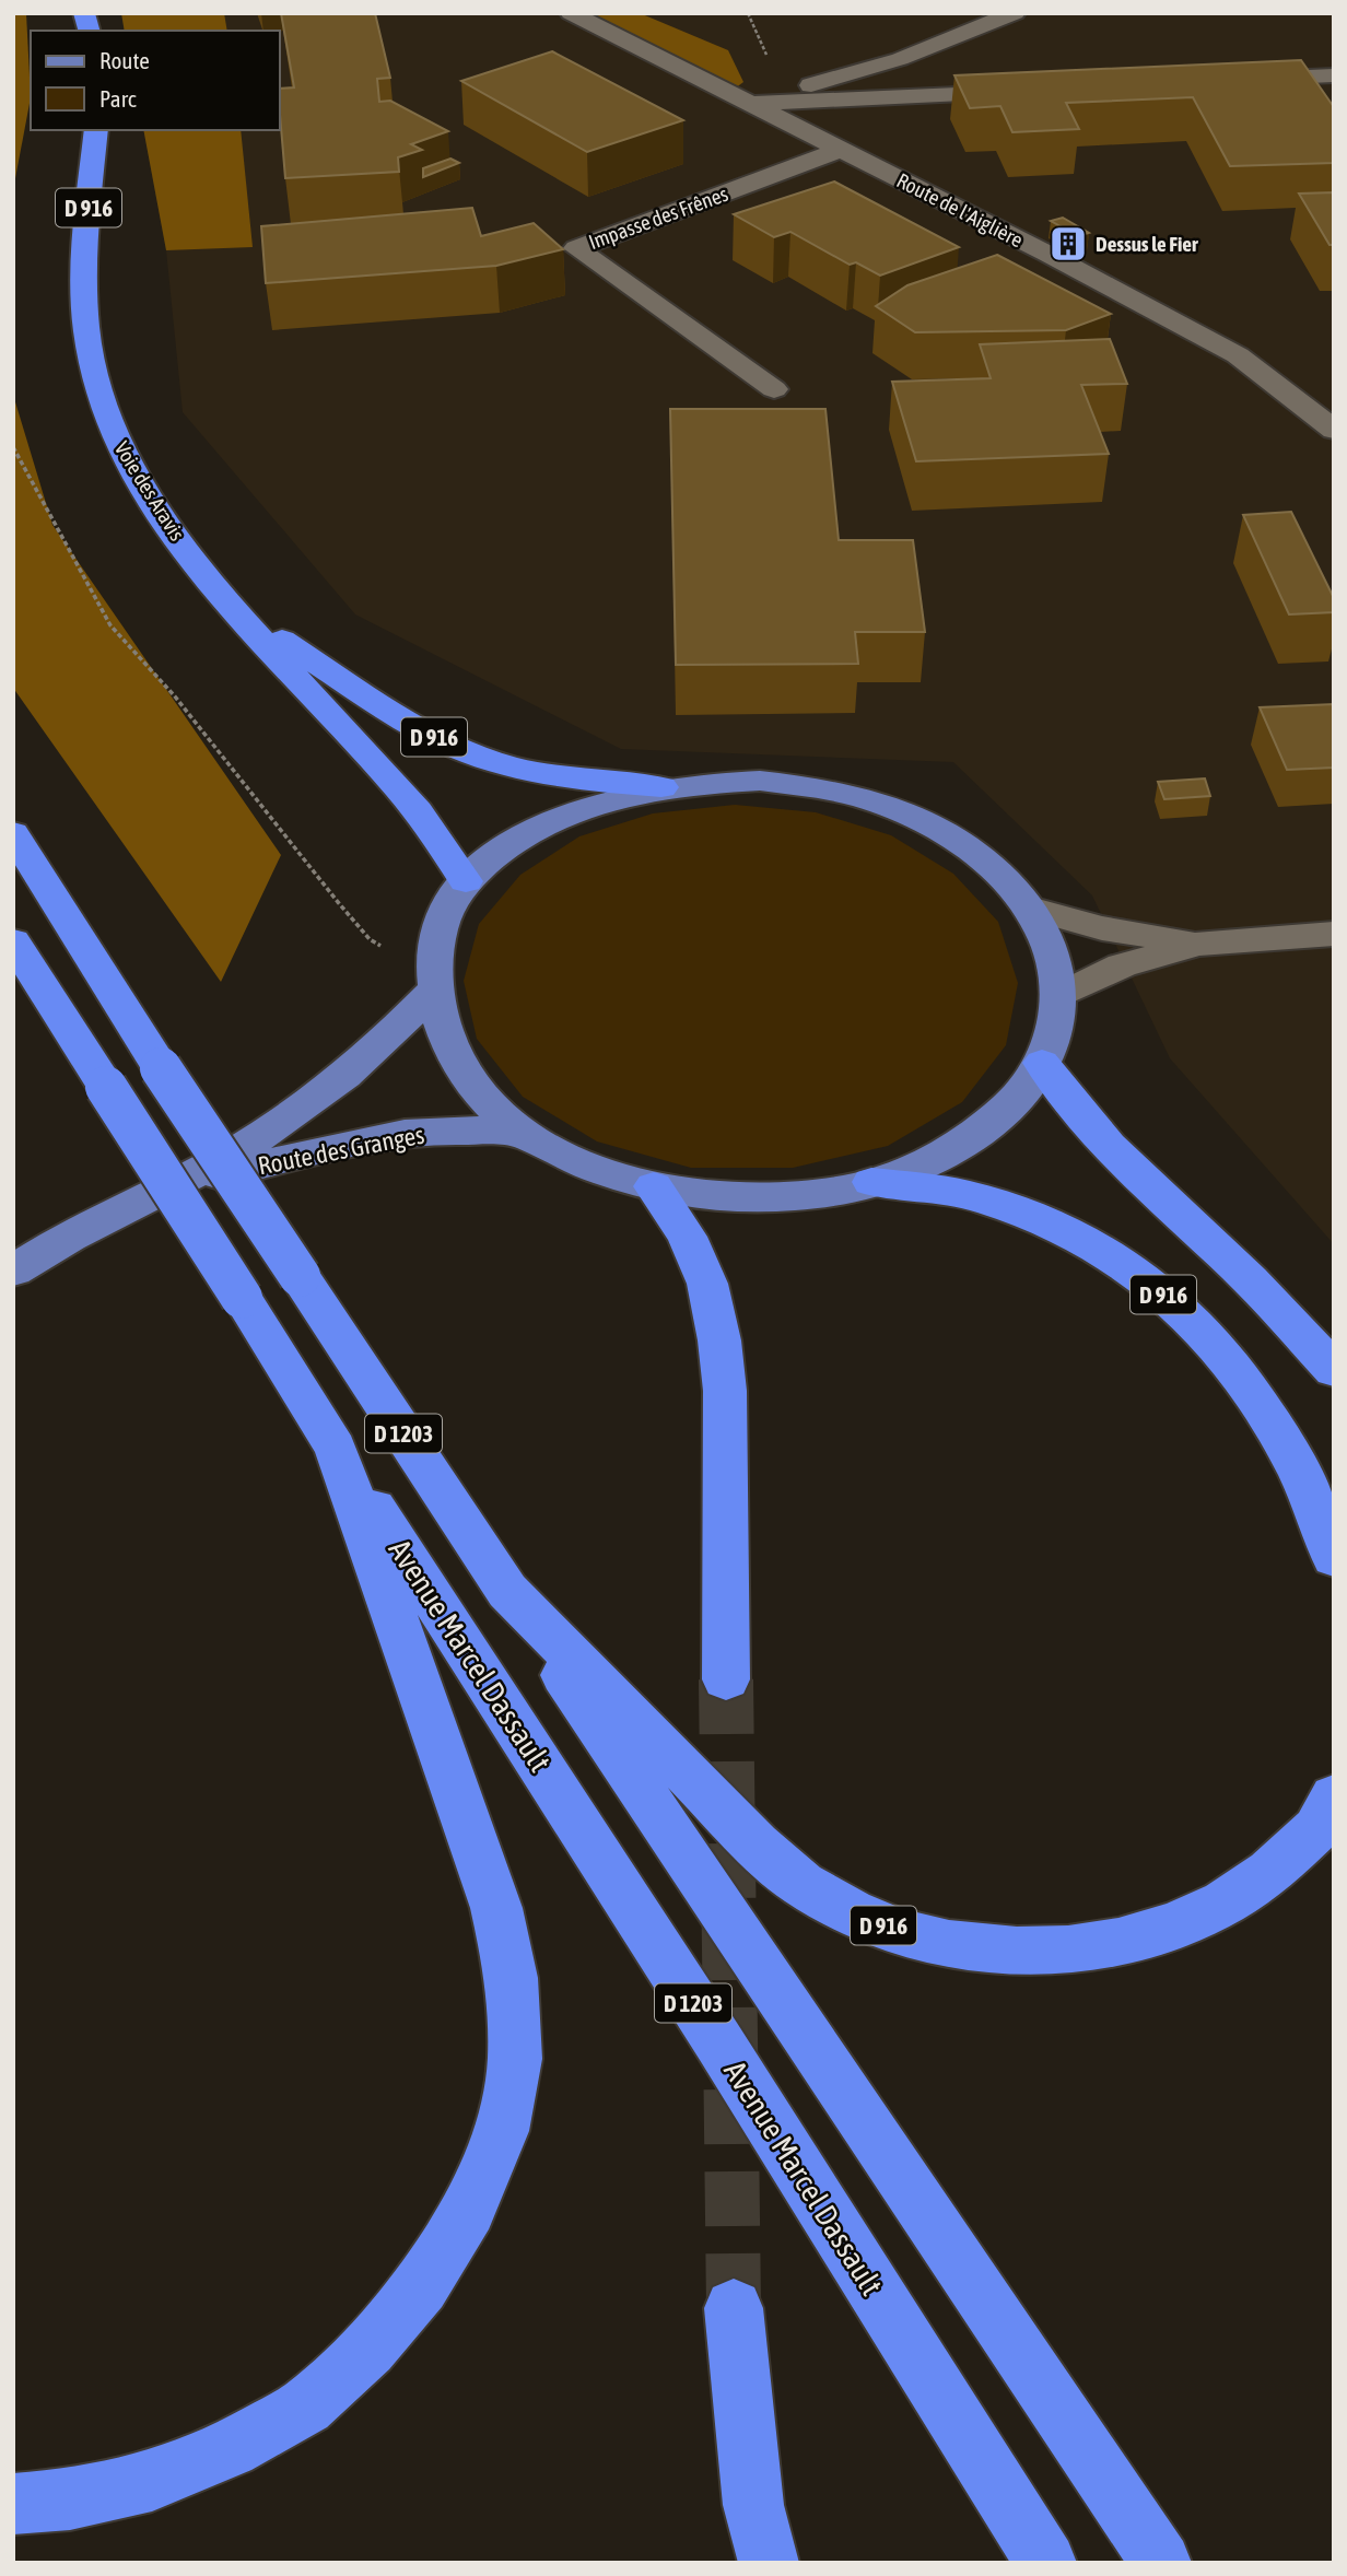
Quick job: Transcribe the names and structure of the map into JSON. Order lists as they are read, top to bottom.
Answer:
{
  "streets": {
    "highway": [
      "D 916",
      "Voie des Aravis",
      "D 1203",
      "Avenue Marcel Dassault"
    ],
    "main road": ["Route des Granges"],
    "street": ["Route de l'Aiglière", "Impasse des Frênes"]
  },
  "crossings": [
    ["D 916", "Voie des Aravis"],
    ["D 916", "D 1203"],
    ["Route de l'Aiglière", "Impasse des Frênes"],
    ["D 1203", "Avenue Marcel Dassault"]
  ],
  "places": {
    "building": ["Dessus le Fier"]
  },
  "legend": ["Route", "Parc"]
}
